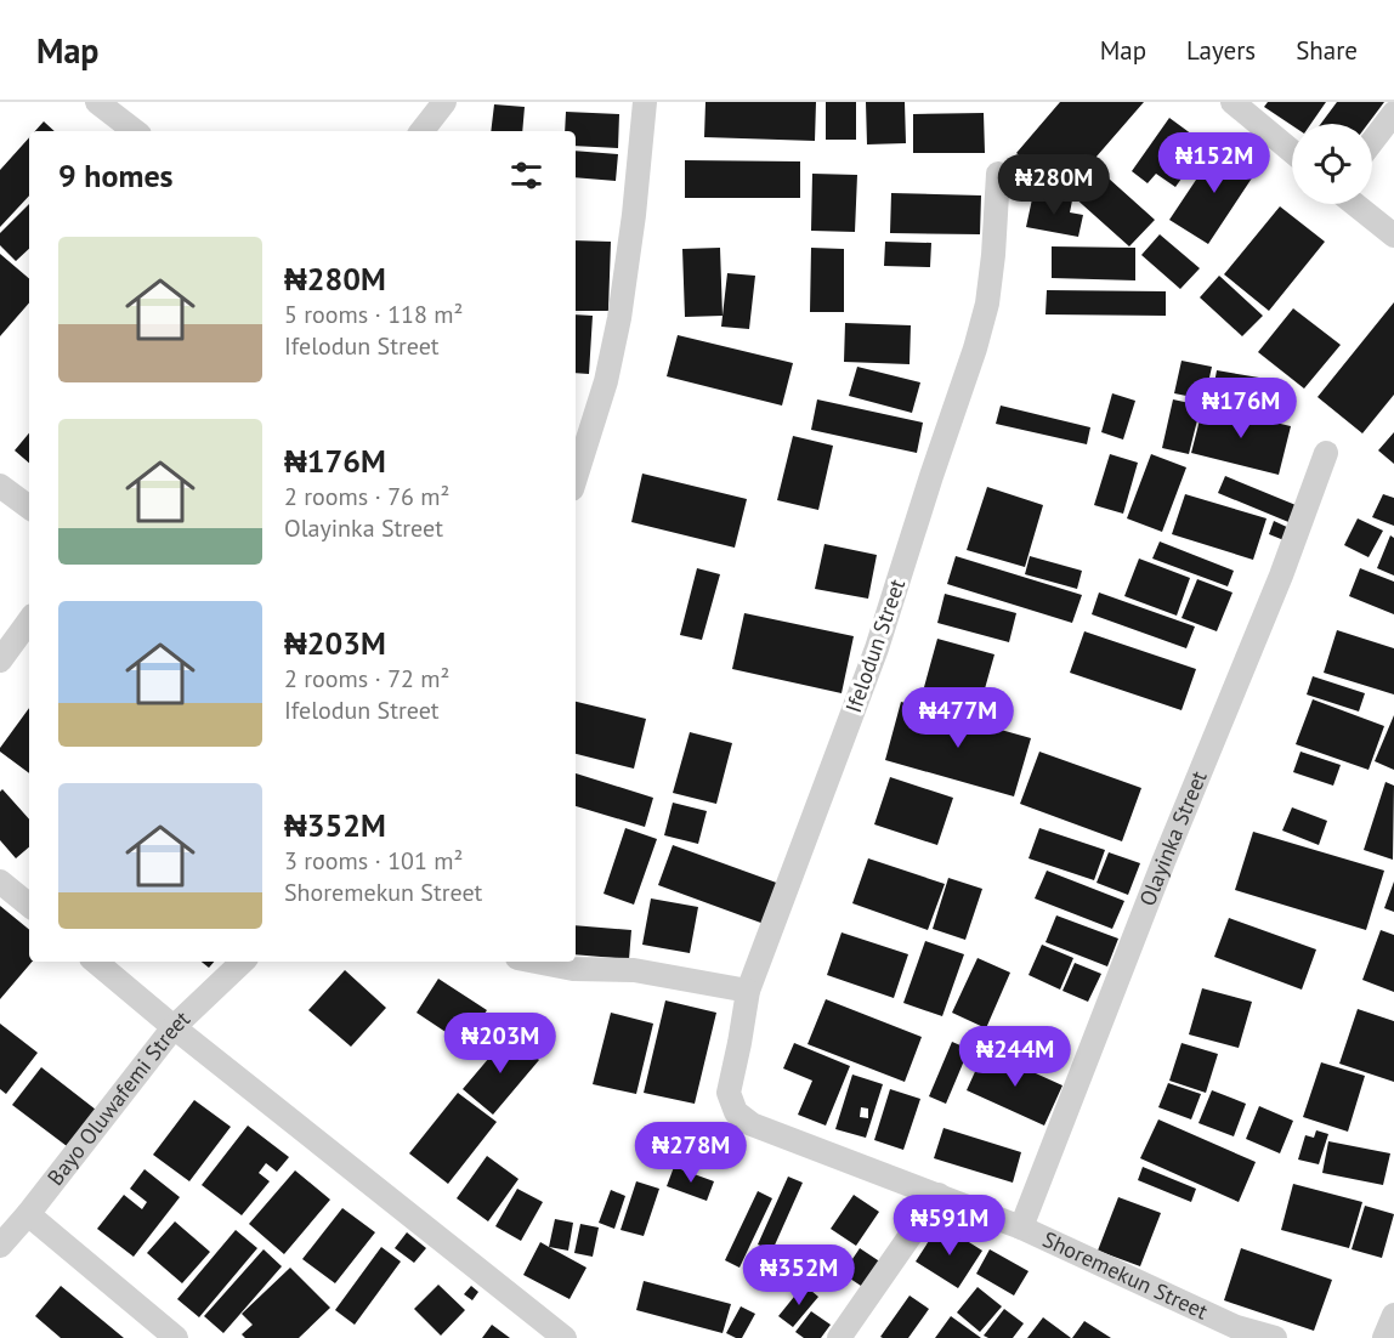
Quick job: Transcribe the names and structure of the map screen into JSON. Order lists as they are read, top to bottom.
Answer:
{
  "streets": {
    "street": [
      "Ifelodun Street",
      "Olayinka Street",
      "Bayo Oluwafemi Street",
      "Shoremekun Street"
    ]
  },
  "crossings": [
    ["Ifelodun Street", "Shoremekun Street"],
    ["Olayinka Street", "Shoremekun Street"]
  ],
  "page": {
    "header": "Map",
    "nav": ["Map", "Layers", "Share"],
    "heading": "9 homes",
    "price": [
      "₦152M",
      "₦280M",
      "₦176M",
      "₦477M",
      "₦203M",
      "₦244M",
      "₦278M",
      "₦591M",
      "₦352M"
    ],
    "list": [
      {
        "name": "₦280M",
        "note": "5 rooms · 118 m² · Ifelodun Street"
      },
      {
        "name": "₦176M",
        "note": "2 rooms · 76 m² · Olayinka Street"
      },
      {
        "name": "₦203M",
        "note": "2 rooms · 72 m² · Ifelodun Street"
      },
      {
        "name": "₦352M",
        "note": "3 rooms · 101 m² · Shoremekun Street"
      }
    ]
  }
}
